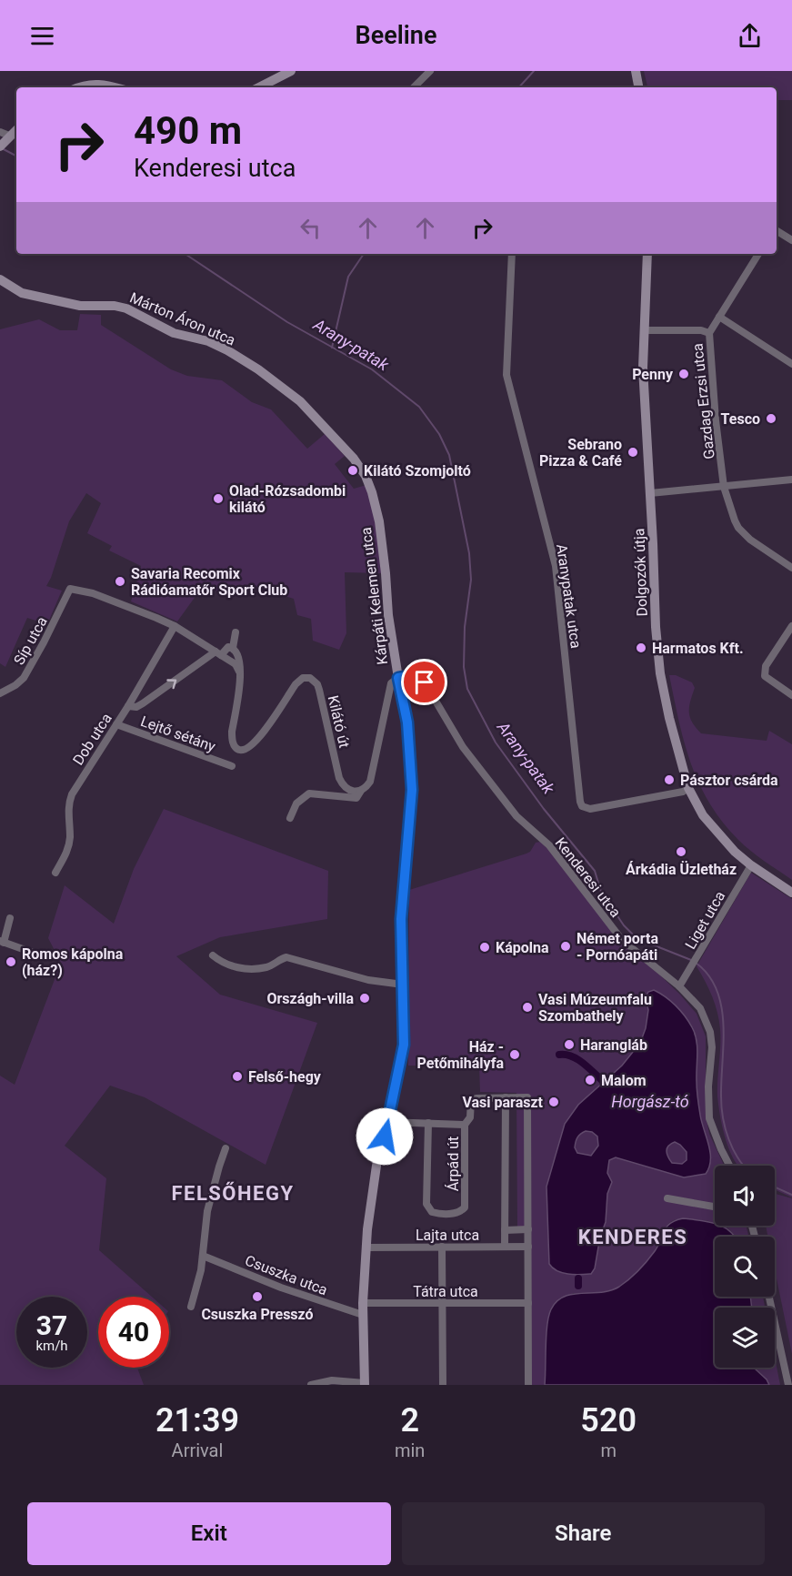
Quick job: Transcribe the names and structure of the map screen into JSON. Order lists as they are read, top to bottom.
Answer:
{
  "streets": {
    "street": [
      "Márton Áron utca",
      "Gazdag Erzsi utca",
      "Dolgozók útja",
      "Kárpáti Kelemen utca",
      "Aranypatak utca",
      "Síp utca",
      "Kilátó út",
      "Lejtő sétány",
      "Dob utca",
      "Kenderesi utca",
      "Liget utca",
      "Árpád út",
      "Lajta utca",
      "Csuszka utca",
      "Tátra utca"
    ]
  },
  "crossings": [
    ["Márton Áron utca", "Kárpáti Kelemen utca"],
    ["Dolgozók útja", "Aranypatak utca"],
    ["Dolgozók útja", "Liget utca"],
    ["Kárpáti Kelemen utca", "Kenderesi utca"],
    ["Kárpáti Kelemen utca", "Árpád út"],
    ["Kárpáti Kelemen utca", "Lajta utca"],
    ["Kárpáti Kelemen utca", "Csuszka utca"],
    ["Kárpáti Kelemen utca", "Tátra utca"],
    ["Síp utca", "Dob utca"],
    ["Lejtő sétány", "Dob utca"],
    ["Kenderesi utca", "Liget utca"],
    ["Árpád út", "Lajta utca"],
    ["Árpád út", "Tátra utca"]
  ],
  "districts": ["FELSŐHEGY", "KENDERES"],
  "water": ["Arany-patak", "Horgász-tó"],
  "places": [
    "Penny",
    "Tesco",
    "Sebrano Pizza & Café",
    "Kilátó Szomjoltó",
    "Olad-Rózsadombi kilátó",
    "Savaria Recomix Rádióamatőr Sport Club",
    "Harmatos Kft.",
    "Pásztor csárda",
    "Árkádia Üzletház",
    "Német porta - Pornóapáti",
    "Kápolna",
    "Romos kápolna (ház?)",
    "Országh-villa",
    "Vasi Múzeumfalu Szombathely",
    "Harangláb",
    "Ház - Petőmihályfa",
    "Felső-hegy",
    "Malom",
    "Vasi paraszt",
    "Csuszka Presszó"
  ],
  "page": {
    "header": "Beeline",
    "turn": ["490 m", "Kenderesi utca"],
    "speed": "37 km/h",
    "limit": "40",
    "eta": [
      "21:39",
      "Arrival",
      "2",
      "min",
      "520",
      "m"
    ],
    "buttons": ["Exit", "Share"]
  }
}
